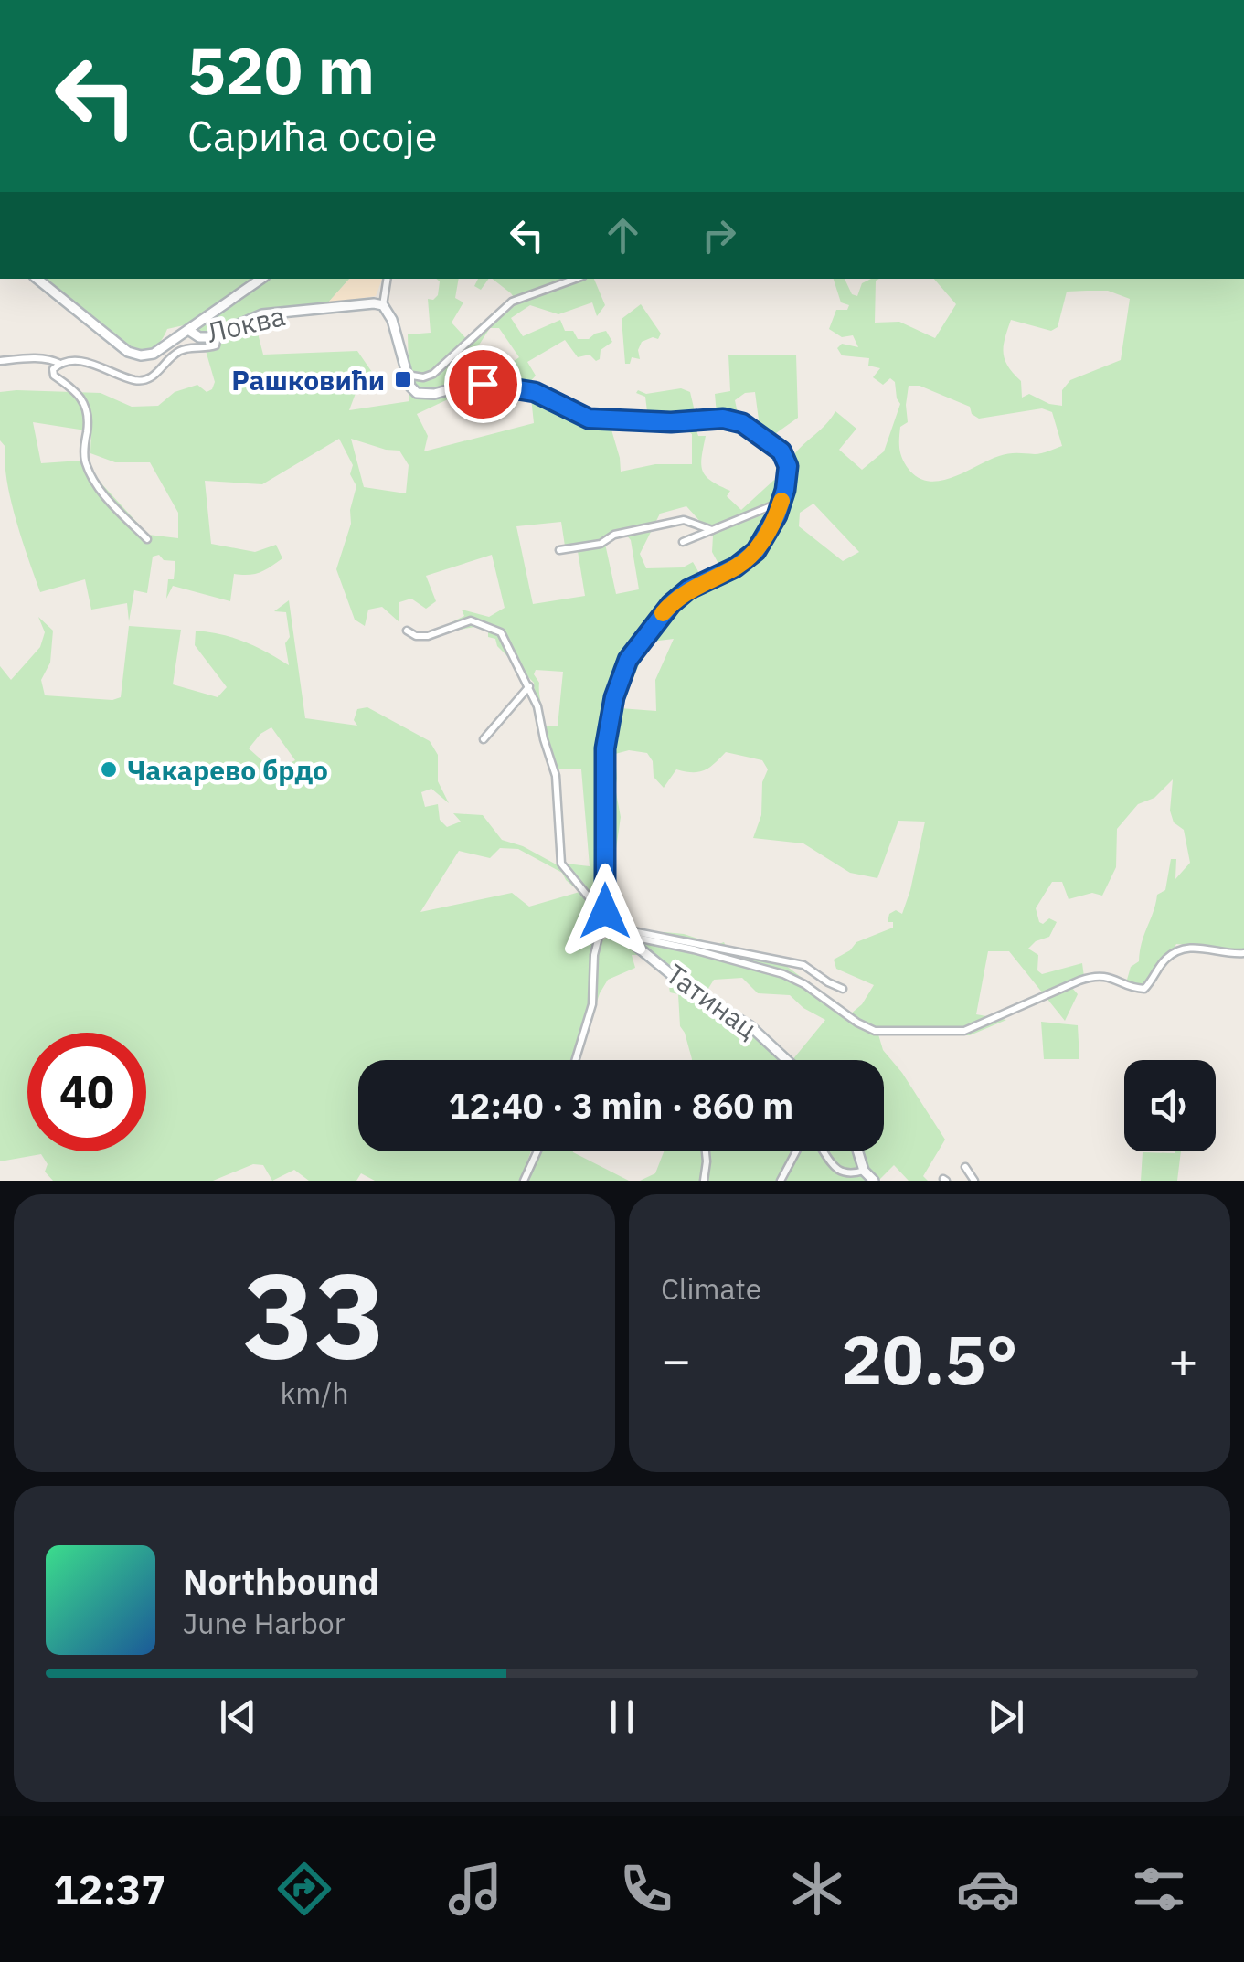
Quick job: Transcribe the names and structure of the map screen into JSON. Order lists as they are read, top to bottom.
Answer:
{
  "streets": {
    "street": ["Локва", "Татинац"]
  },
  "places": {
    "transit": ["Рашковићи"],
    "other": ["Чакарево брдо"]
  },
  "page": {
    "turn": ["520 m", "Сарића осоје"],
    "limit": "40",
    "trip": "12:40 · 3 min · 860 m",
    "tile": [
      ["33", "km/h"],
      "Climate"
    ],
    "heat": ["−", "20.5°", "+"],
    "song": ["Northbound", "June Harbor"],
    "tabs": "12:37"
  }
}
